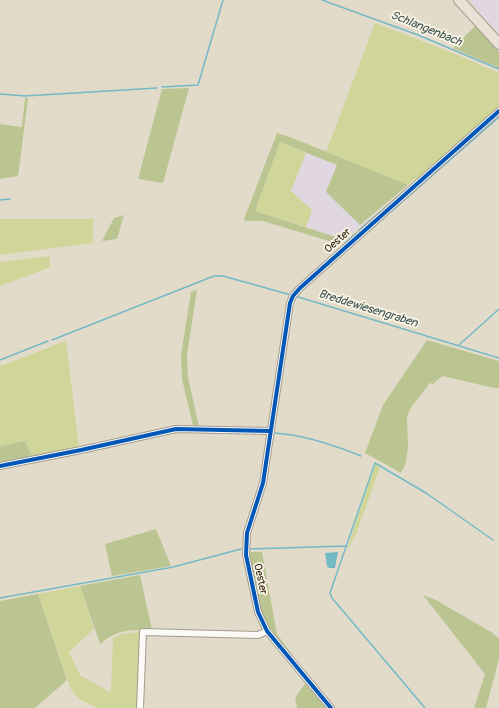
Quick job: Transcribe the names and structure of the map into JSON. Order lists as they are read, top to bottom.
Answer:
{
  "streets": {
    "street": ["Oester"]
  },
  "water": ["Schlangenbach", "Breddewiesengraben"]
}
